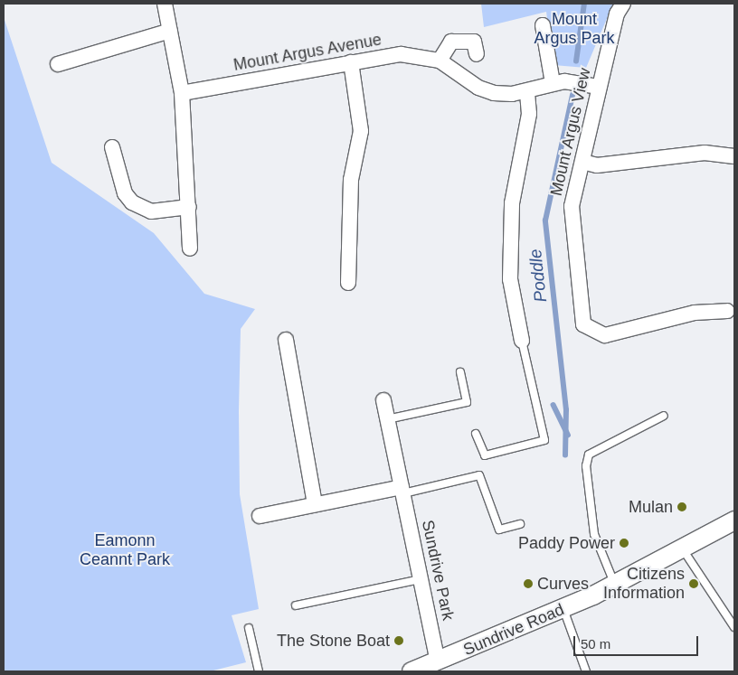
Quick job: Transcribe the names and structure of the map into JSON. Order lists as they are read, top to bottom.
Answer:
{
  "streets": {
    "street": [
      "Mount Argus Avenue",
      "Mount Argus View",
      "Sundrive Park",
      "Sundrive Road"
    ]
  },
  "crossings": [
    ["Mount Argus Avenue", "Mount Argus View"],
    ["Sundrive Park", "Sundrive Road"]
  ],
  "water": ["Poddle"],
  "parks": ["Mount Argus Park", "Eamonn Ceannt Park"],
  "places": [
    "Mulan",
    "Paddy Power",
    "Curves",
    "Citizens Information",
    "The Stone Boat"
  ],
  "scale_bar": "50 m"
}
